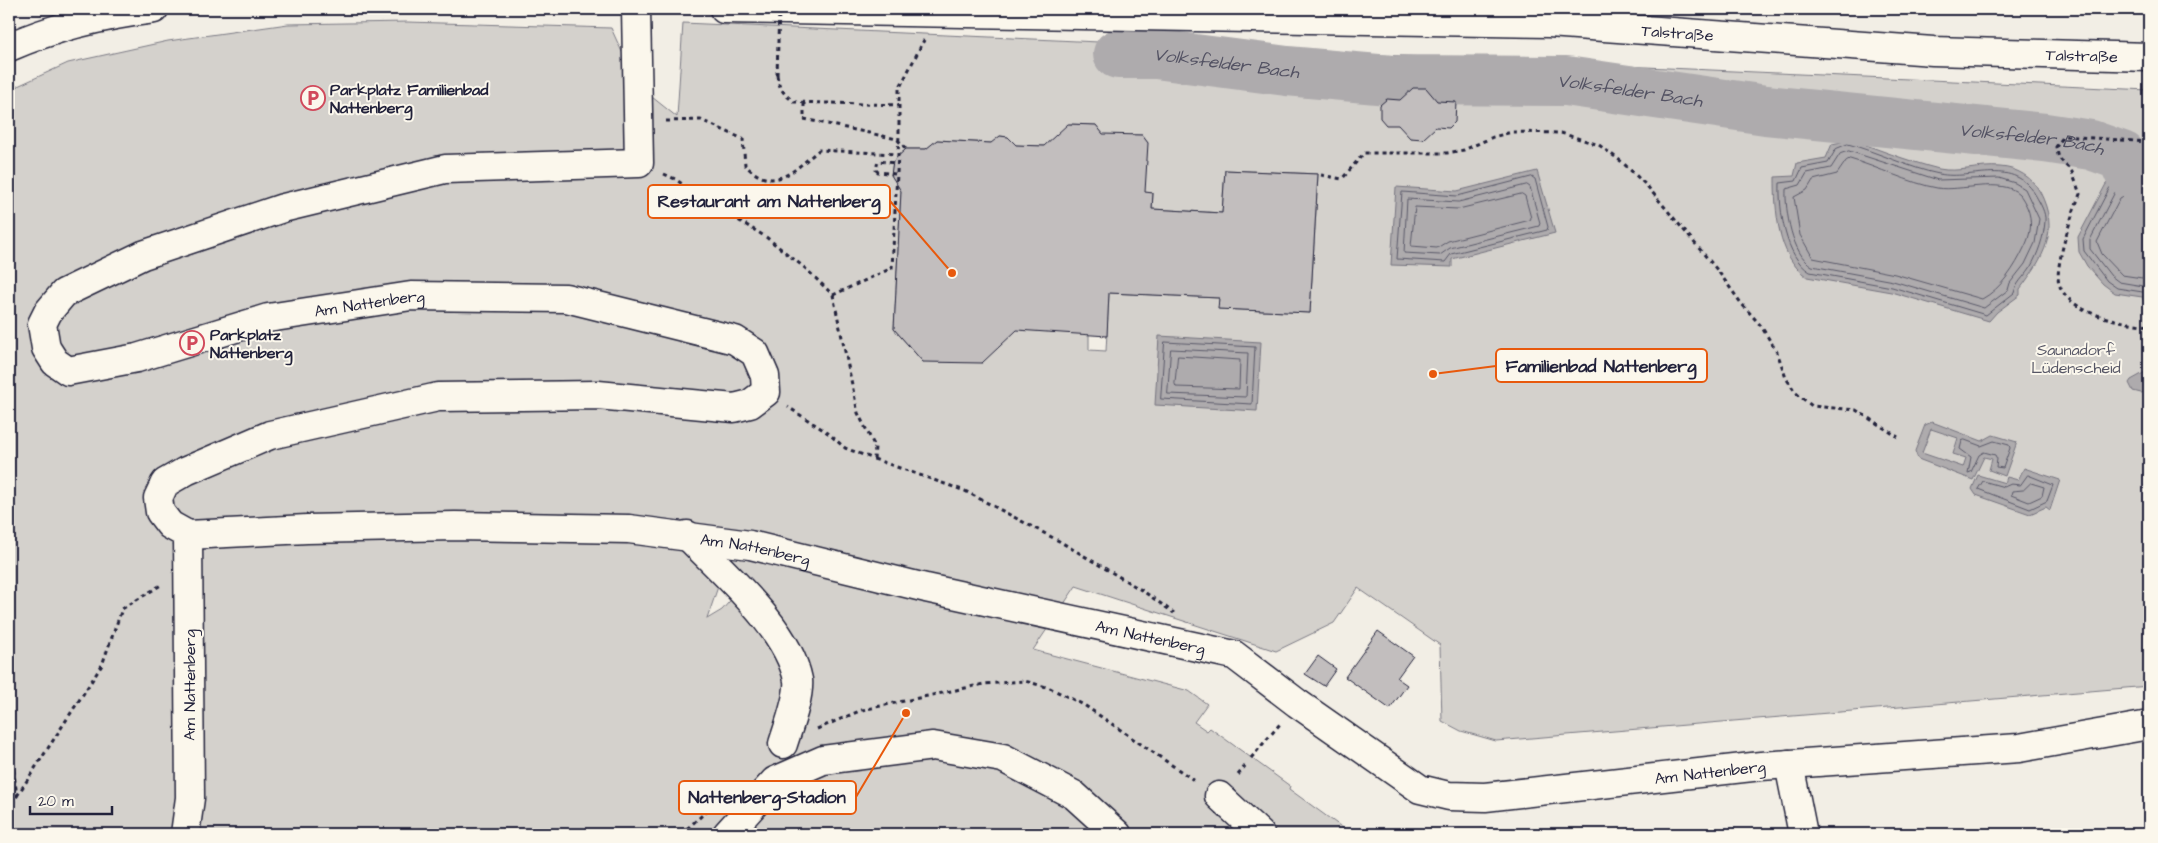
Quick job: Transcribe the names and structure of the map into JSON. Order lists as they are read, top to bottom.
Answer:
{
  "streets": {
    "street": ["Talstraße", "Am Nattenberg"]
  },
  "water": ["Volksfelder Bach"],
  "parks": ["Saunadorf Lüdenscheid"],
  "places": {
    "parking": ["Parkplatz Familienbad Nattenberg", "Parkplatz Nattenberg"],
    "other": ["Restaurant am Nattenberg", "Familienbad Nattenberg", "Nattenberg-Stadion"]
  },
  "scale_bar": "20 m"
}
